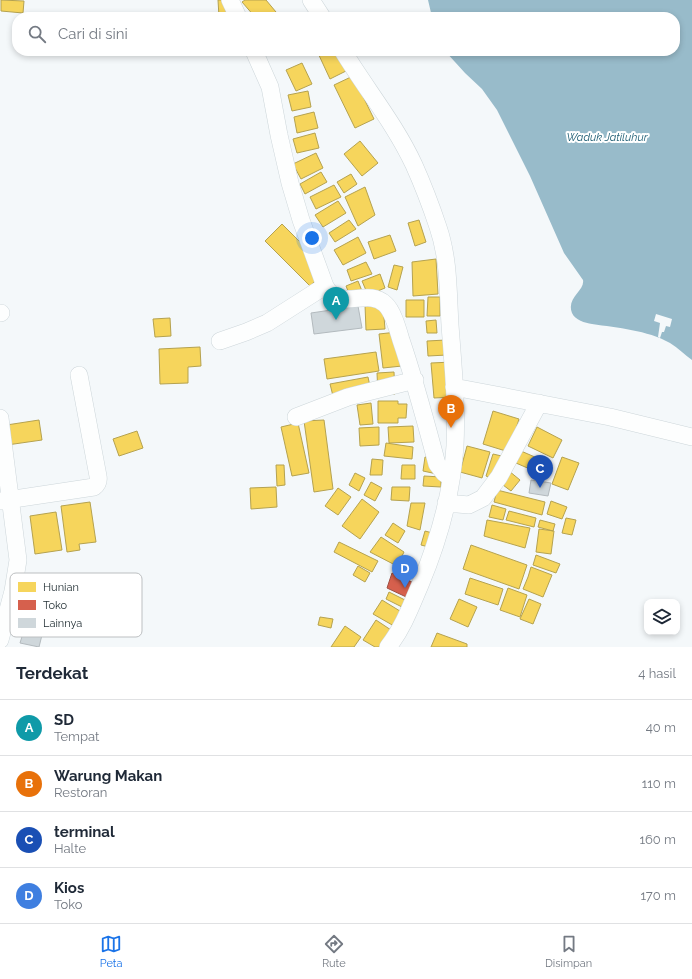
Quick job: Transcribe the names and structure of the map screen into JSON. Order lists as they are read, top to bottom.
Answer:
{
  "water": ["Waduk Jatiluhur"],
  "legend": ["Hunian", "Toko", "Lainnya"],
  "page": {
    "search": "Cari di sini",
    "pins": [
      "A",
      "B",
      "C",
      "D"
    ],
    "heading": ["Terdekat", "4 hasil"],
    "list": [
      {
        "mark": "A",
        "name": "SD",
        "note": "Tempat",
        "value": "40 m"
      },
      {
        "mark": "B",
        "name": "Warung Makan",
        "note": "Restoran",
        "value": "110 m"
      },
      {
        "mark": "C",
        "name": "terminal",
        "note": "Halte",
        "value": "160 m"
      },
      {
        "mark": "D",
        "name": "Kios",
        "note": "Toko",
        "value": "170 m"
      }
    ],
    "nav": ["Peta", "Rute", "Disimpan"]
  }
}
